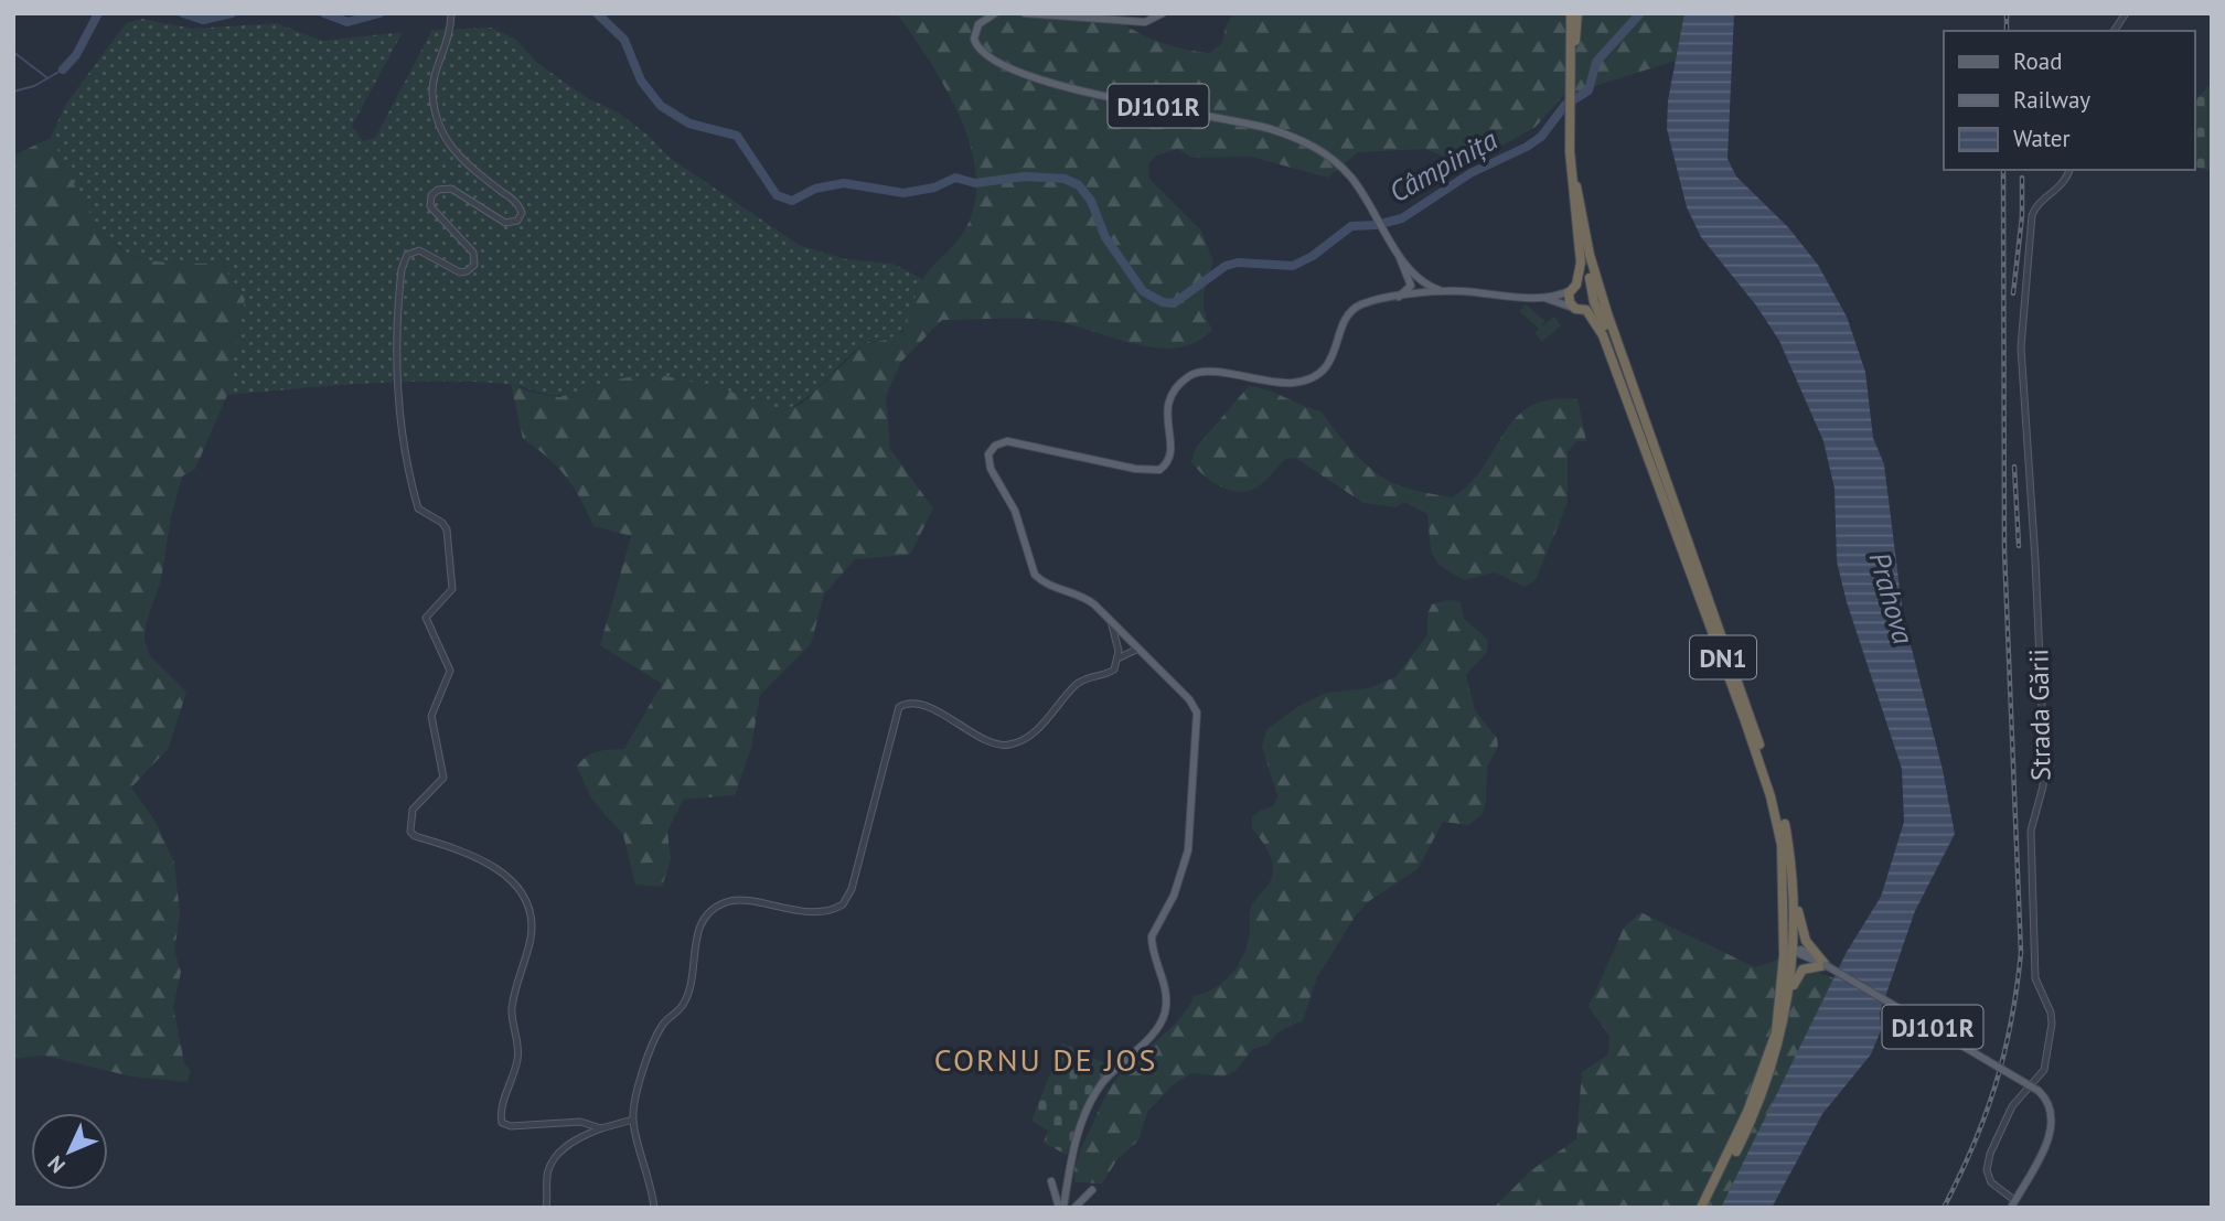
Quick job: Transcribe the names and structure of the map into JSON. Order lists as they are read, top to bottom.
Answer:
{
  "streets": {
    "highway": ["DN1"],
    "main road": ["DJ101R"],
    "street": ["Strada Gării"]
  },
  "crossings": [
    ["DJ101R", "DN1"],
    ["DJ101R", "Strada Gării"]
  ],
  "districts": ["CORNU DE JOS"],
  "water": ["Câmpinița", "Prahova"],
  "legend": ["Road", "Railway", "Water"],
  "north": "bottom left"
}
